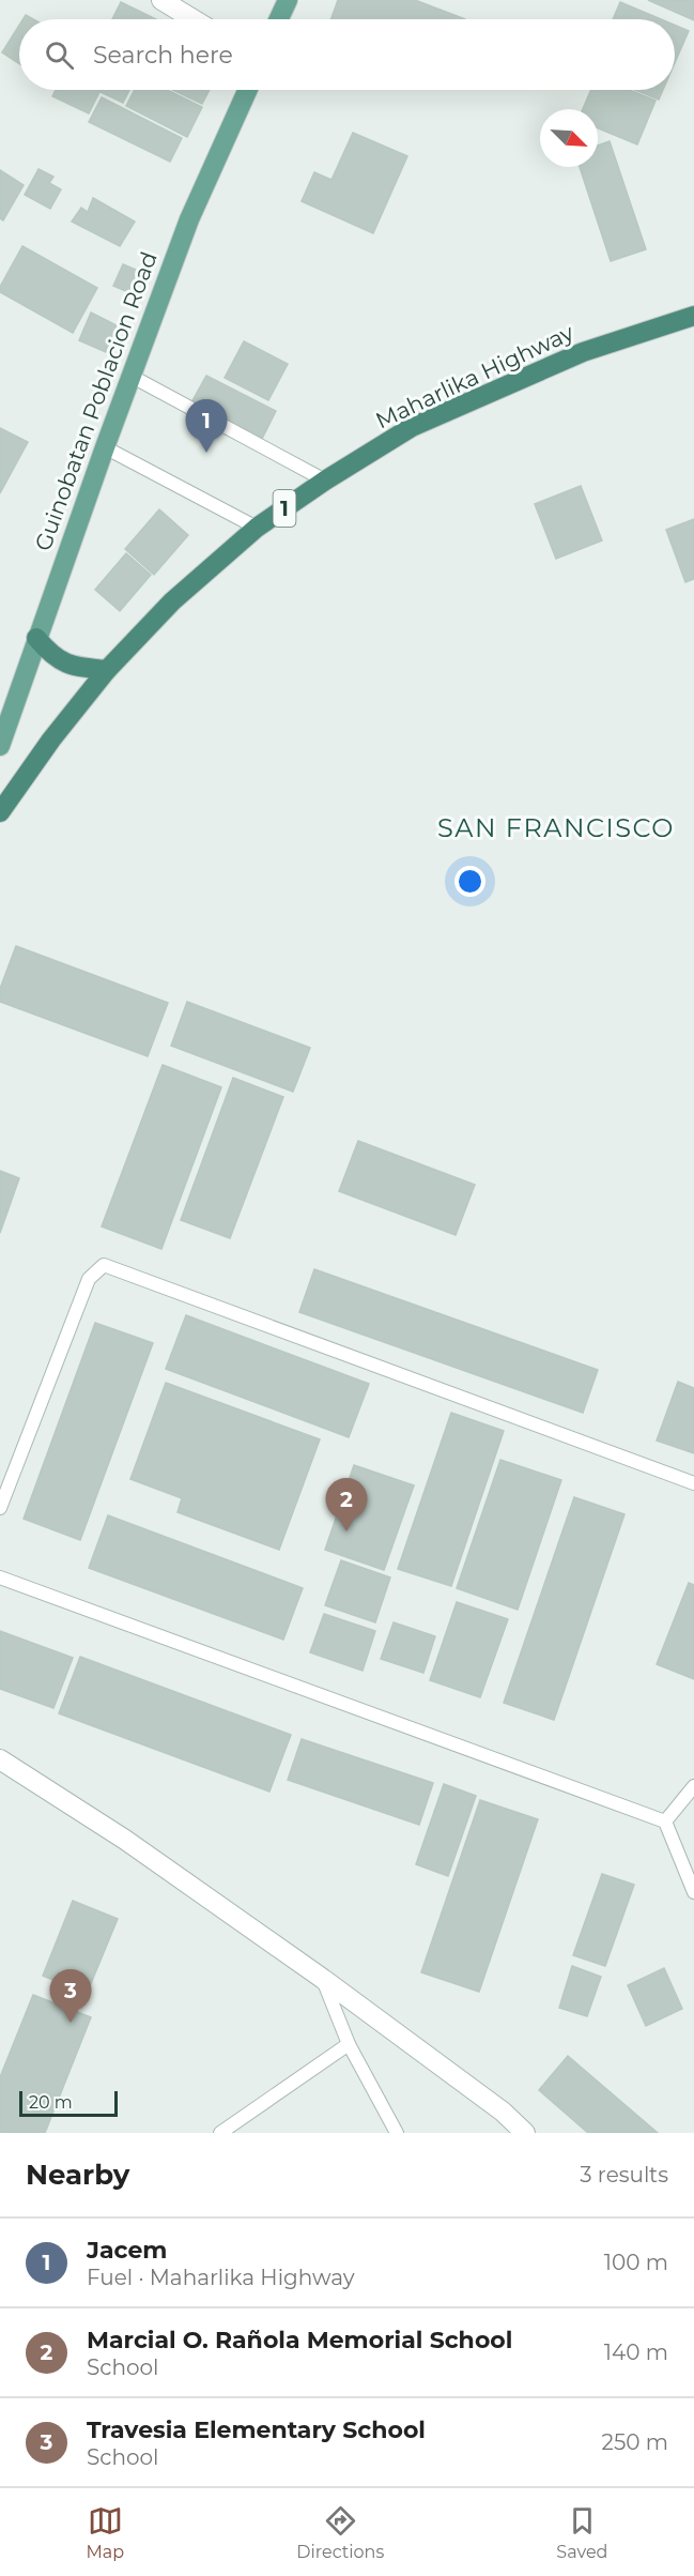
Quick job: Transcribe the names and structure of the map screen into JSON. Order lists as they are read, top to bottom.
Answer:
{
  "streets": {
    "highway": ["Maharlika Highway", "1"],
    "main road": ["Guinobatan Poblacion Road"]
  },
  "districts": ["SAN FRANCISCO"],
  "scale_bar": "20 m",
  "north": "bottom right",
  "page": {
    "search": "Search here",
    "pins": ["1", "2", "3"],
    "scale": "20 m",
    "heading": ["Nearby", "3 results"],
    "list": [
      {
        "mark": "1",
        "name": "Jacem",
        "note": "Fuel · Maharlika Highway",
        "value": "100 m"
      },
      {
        "mark": "2",
        "name": "Marcial O. Rañola Memorial School",
        "note": "School",
        "value": "140 m"
      },
      {
        "mark": "3",
        "name": "Travesia Elementary School",
        "note": "School",
        "value": "250 m"
      }
    ],
    "nav": ["Map", "Directions", "Saved"]
  }
}
